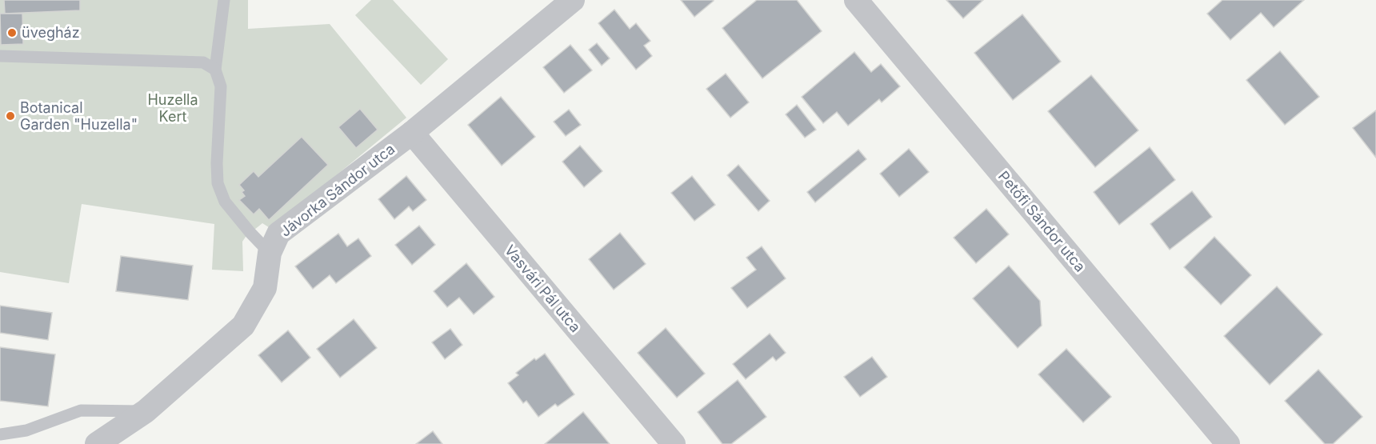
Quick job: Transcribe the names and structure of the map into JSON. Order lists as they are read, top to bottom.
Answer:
{
  "streets": {
    "street": ["Jávorka Sándor utca", "Petőfi Sándor utca", "Vasvári Pál utca"]
  },
  "crossings": [
    ["Jávorka Sándor utca", "Vasvári Pál utca"]
  ],
  "parks": ["Huzella Kert"],
  "places": ["üvegház", "Botanical Garden \"Huzella\""]
}
